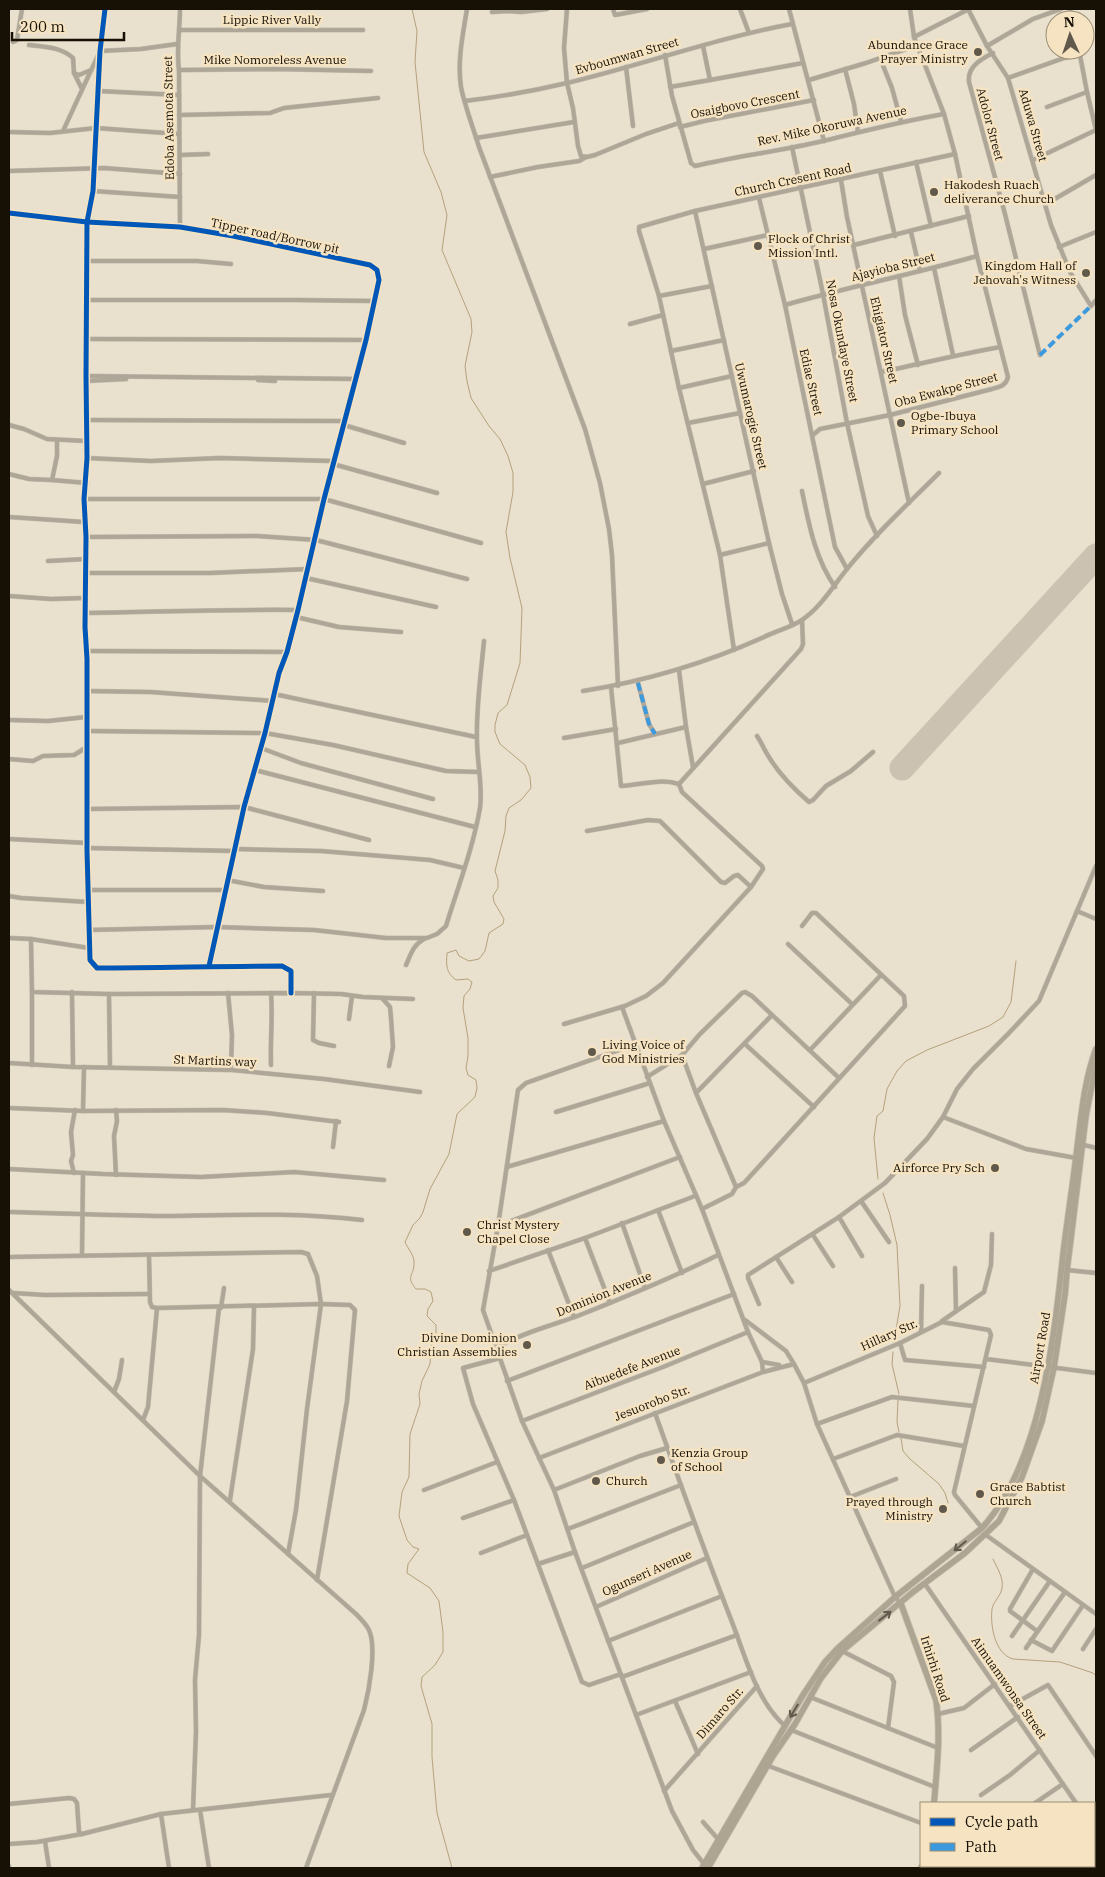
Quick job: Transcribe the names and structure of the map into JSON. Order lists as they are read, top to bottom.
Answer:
{
  "streets": {
    "main road": ["Airport Road", "Irhirhi Road"],
    "street": [
      "Lippic River Vally",
      "Evboumwan Street",
      "Mike Nomoreless Avenue",
      "Osaigbovo Crescent",
      "Edoba Asemota Street",
      "Adolor Street",
      "Aduwa Street",
      "Rev. Mike Okoruwa Avenue",
      "Church Cresent Road",
      "Tipper road/Borrow pit",
      "Ajayioba Street",
      "Ehigiator Street",
      "Nosa Okundaye Street",
      "Ediae Street",
      "Oba Ewakpe Street",
      "Uwumarogie Street",
      "St Martins way",
      "Dominion Avenue",
      "Hillary Str.",
      "Aibuedefe Avenue",
      "Jesuorobo Str.",
      "Ogunseri Avenue",
      "Aimuamwonsa Street",
      "Dimaro Str."
    ]
  },
  "crossings": [
    ["Lippic River Vally", "Edoba Asemota Street"],
    ["Mike Nomoreless Avenue", "Edoba Asemota Street"],
    ["Osaigbovo Crescent", "Rev. Mike Okoruwa Avenue"],
    ["Edoba Asemota Street", "Tipper road/Borrow pit"],
    ["Adolor Street", "Aduwa Street"],
    ["Rev. Mike Okoruwa Avenue", "Nosa Okundaye Street"],
    ["Rev. Mike Okoruwa Avenue", "Oba Ewakpe Street"],
    ["Church Cresent Road", "Ehigiator Street"],
    ["Church Cresent Road", "Nosa Okundaye Street"],
    ["Church Cresent Road", "Ediae Street"],
    ["Church Cresent Road", "Oba Ewakpe Street"],
    ["Church Cresent Road", "Uwumarogie Street"],
    ["Ajayioba Street", "Ehigiator Street"],
    ["Ajayioba Street", "Nosa Okundaye Street"],
    ["Ajayioba Street", "Ediae Street"],
    ["Ajayioba Street", "Oba Ewakpe Street"],
    ["Ehigiator Street", "Oba Ewakpe Street"],
    ["Airport Road", "Irhirhi Road"],
    ["Airport Road", "Aimuamwonsa Street"]
  ],
  "places": [
    "Abundance Grace Prayer Ministry",
    "Hakodesh Ruach deliverance Church",
    "Flock of Christ Mission Intl.",
    "Kingdom Hall of Jehovah's Witness",
    "Ogbe-Ibuya Primary School",
    "Living Voice of God Ministries",
    "Airforce Pry Sch",
    "Christ Mystery Chapel Close",
    "Divine Dominion Christian Assemblies",
    "Kenzia Group of School",
    "Church",
    "Grace Babtist Church",
    "Prayed through Ministry"
  ],
  "legend": ["Cycle path", "Path"],
  "scale_bar": "200 m",
  "north": "top"
}
